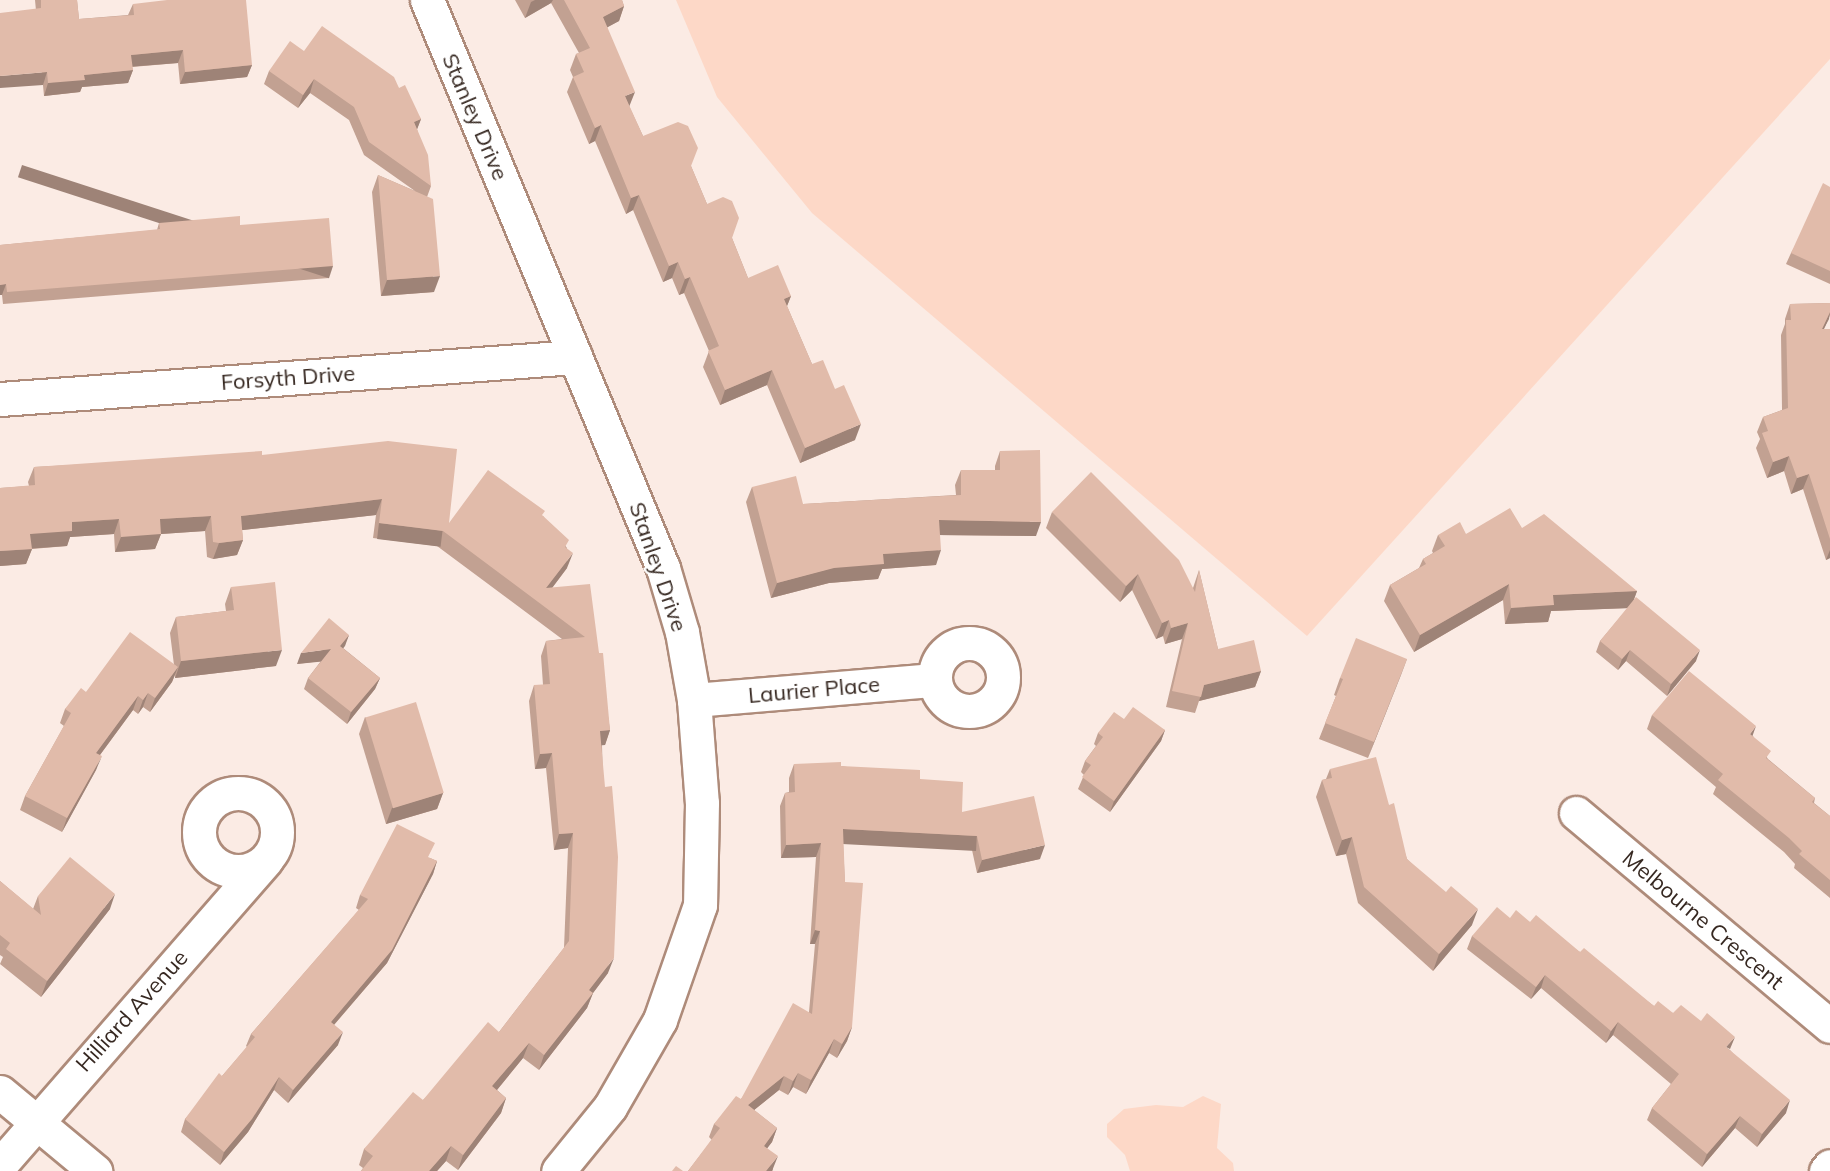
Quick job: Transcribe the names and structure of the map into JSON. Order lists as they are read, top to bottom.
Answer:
{
  "streets": {
    "street": [
      "Stanley Drive",
      "Forsyth Drive",
      "Laurier Place",
      "Melbourne Crescent",
      "Hilliard Avenue"
    ]
  },
  "crossings": [
    ["Stanley Drive", "Forsyth Drive"],
    ["Stanley Drive", "Laurier Place"]
  ]
}
